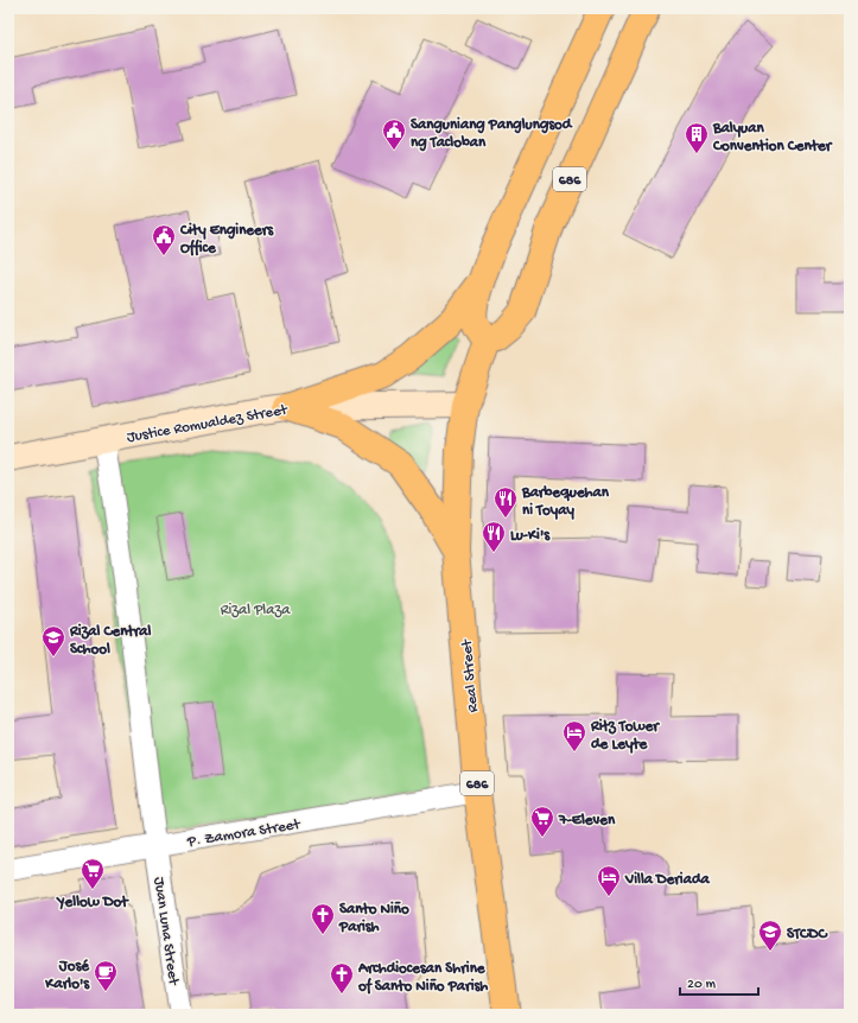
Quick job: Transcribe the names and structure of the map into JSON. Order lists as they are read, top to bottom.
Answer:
{
  "streets": {
    "main road": ["686", "Justice Romualdez Street", "Real Street"],
    "street": ["P. Zamora Street", "Juan Luna Street"]
  },
  "crossings": [
    ["686", "Real Street"],
    ["Justice Romualdez Street", "Real Street"],
    ["Justice Romualdez Street", "Juan Luna Street"],
    ["Real Street", "P. Zamora Street"],
    ["P. Zamora Street", "Juan Luna Street"]
  ],
  "parks": ["Rizal Plaza"],
  "places": {
    "public building": ["Sanguniang Panglungsod ng Tacloban", "City Engineers Office"],
    "building": ["Balyuan Convention Center"],
    "restaurant": ["Barbequehan ni Toyay", "Lu-Ki's"],
    "school or university": ["Rizal Central School", "STCDC"],
    "hotel": ["Ritz Tower de Leyte", "Villa Deriada"],
    "supermarket": ["7-Eleven", "Yellow Dot"],
    "church": ["Santo Niño Parish", "Archdiocesan Shrine of Santo Niño Parish"],
    "cafe": ["José Karlo's"]
  },
  "scale_bar": "20 m"
}
